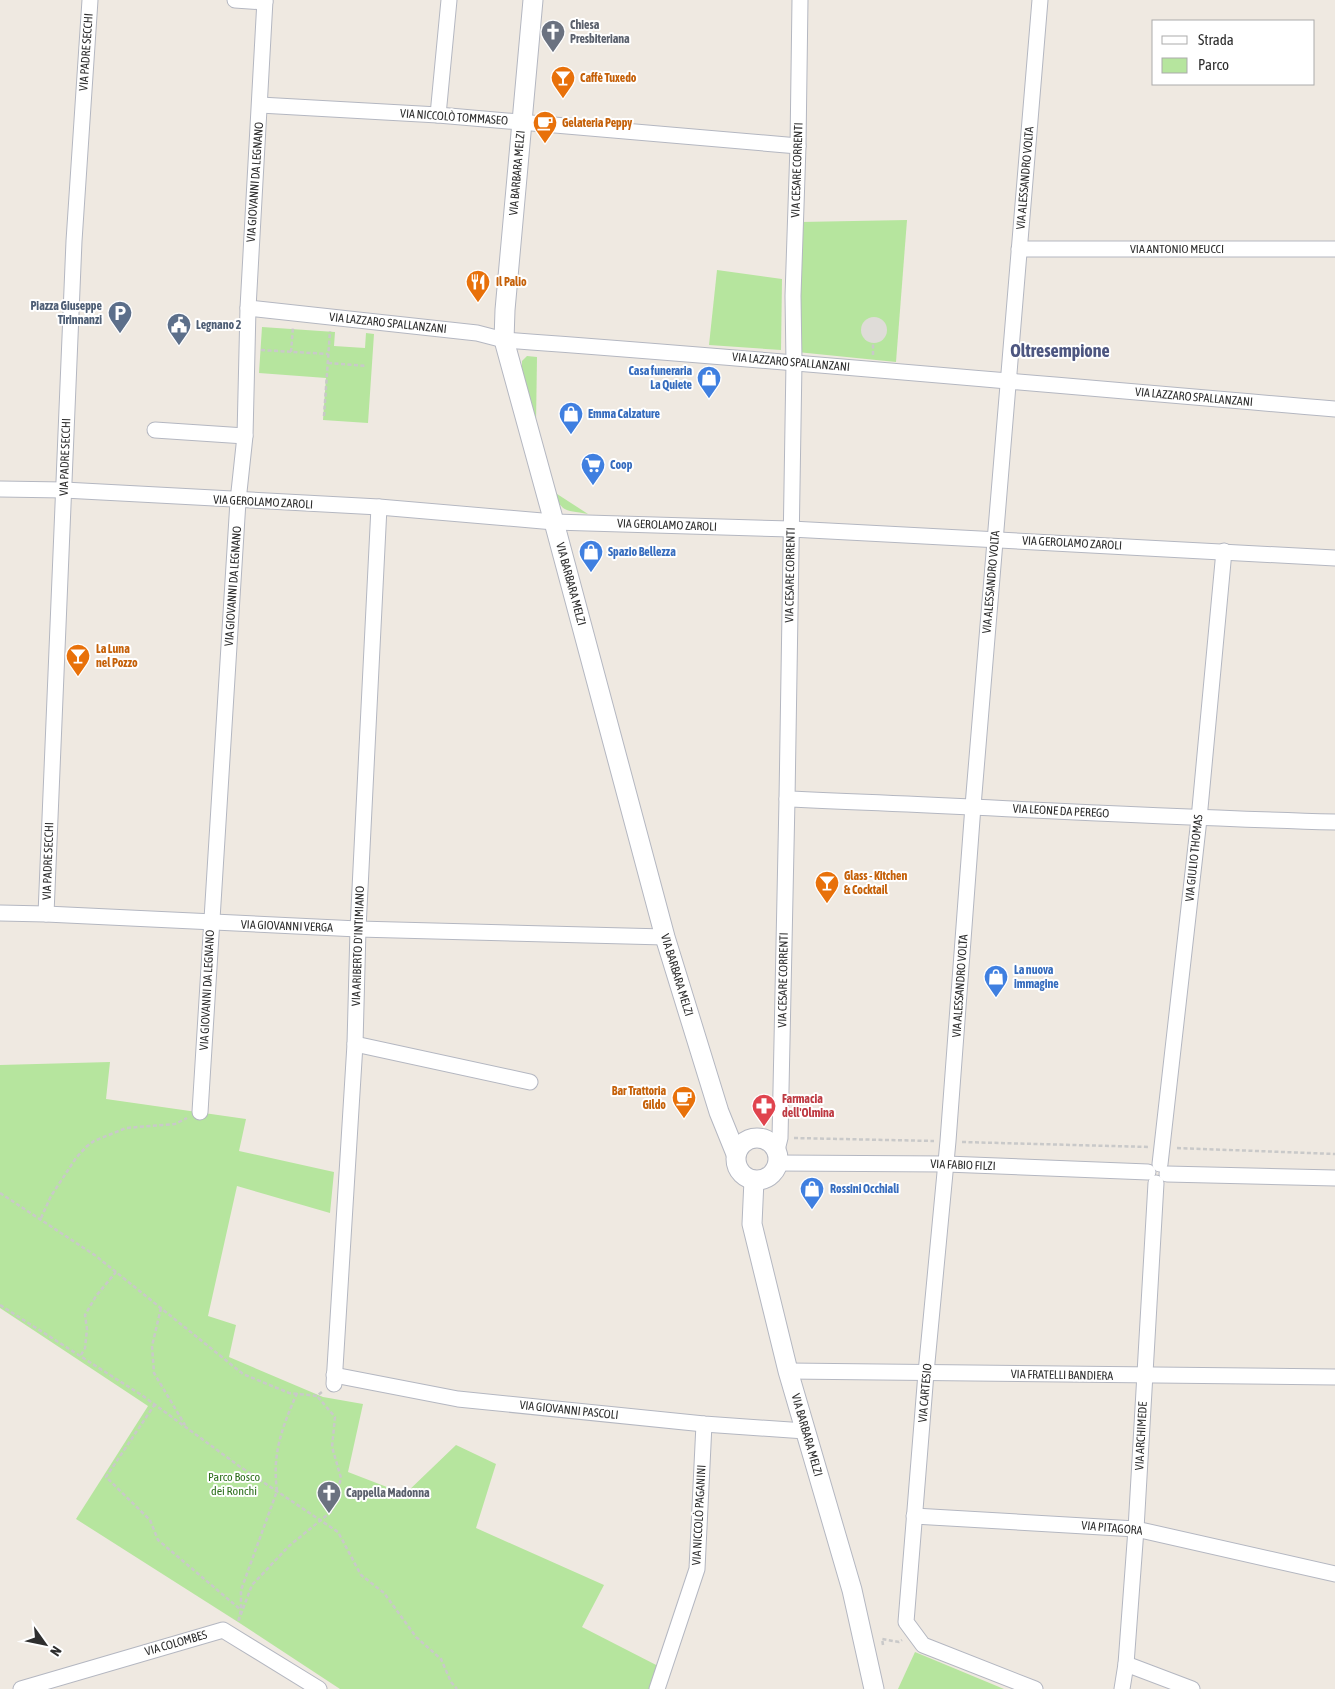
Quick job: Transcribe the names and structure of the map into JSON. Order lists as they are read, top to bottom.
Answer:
{
  "streets": {
    "street": [
      "VIA PADRE SECCHI",
      "VIA NICCOLÒ TOMMASEO",
      "VIA CESARE CORRENTI",
      "VIA BARBARA MELZI",
      "VIA ALESSANDRO VOLTA",
      "VIA GIOVANNI DA LEGNANO",
      "VIA ANTONIO MEUCCI",
      "VIA LAZZARO SPALLANZANI",
      "VIA GEROLAMO ZAROLI",
      "VIA LEONE DA PEREGO",
      "VIA GIULIO THOMAS",
      "VIA GIOVANNI VERGA",
      "VIA ARIBERTO D'INTIMIANO",
      "VIA FABIO FILZI",
      "VIA FRATELLI BANDIERA",
      "VIA CARTESIO",
      "VIA GIOVANNI PASCOLI",
      "VIA ARCHIMEDE",
      "VIA NICCOLÒ PAGANINI",
      "VIA PITAGORA",
      "VIA COLOMBES"
    ]
  },
  "crossings": [
    ["VIA PADRE SECCHI", "VIA GEROLAMO ZAROLI"],
    ["VIA PADRE SECCHI", "VIA GIOVANNI VERGA"],
    ["VIA NICCOLÒ TOMMASEO", "VIA CESARE CORRENTI"],
    ["VIA NICCOLÒ TOMMASEO", "VIA BARBARA MELZI"],
    ["VIA NICCOLÒ TOMMASEO", "VIA GIOVANNI DA LEGNANO"],
    ["VIA CESARE CORRENTI", "VIA BARBARA MELZI"],
    ["VIA CESARE CORRENTI", "VIA LAZZARO SPALLANZANI"],
    ["VIA CESARE CORRENTI", "VIA GEROLAMO ZAROLI"],
    ["VIA CESARE CORRENTI", "VIA LEONE DA PEREGO"],
    ["VIA CESARE CORRENTI", "VIA FABIO FILZI"],
    ["VIA BARBARA MELZI", "VIA LAZZARO SPALLANZANI"],
    ["VIA BARBARA MELZI", "VIA GEROLAMO ZAROLI"],
    ["VIA BARBARA MELZI", "VIA GIOVANNI VERGA"],
    ["VIA BARBARA MELZI", "VIA FABIO FILZI"],
    ["VIA BARBARA MELZI", "VIA FRATELLI BANDIERA"],
    ["VIA BARBARA MELZI", "VIA GIOVANNI PASCOLI"],
    ["VIA ALESSANDRO VOLTA", "VIA ANTONIO MEUCCI"],
    ["VIA ALESSANDRO VOLTA", "VIA LAZZARO SPALLANZANI"],
    ["VIA ALESSANDRO VOLTA", "VIA GEROLAMO ZAROLI"],
    ["VIA ALESSANDRO VOLTA", "VIA LEONE DA PEREGO"],
    ["VIA ALESSANDRO VOLTA", "VIA FABIO FILZI"],
    ["VIA ALESSANDRO VOLTA", "VIA CARTESIO"],
    ["VIA GIOVANNI DA LEGNANO", "VIA LAZZARO SPALLANZANI"],
    ["VIA GIOVANNI DA LEGNANO", "VIA GEROLAMO ZAROLI"],
    ["VIA GIOVANNI DA LEGNANO", "VIA GIOVANNI VERGA"],
    ["VIA GEROLAMO ZAROLI", "VIA GIULIO THOMAS"],
    ["VIA GEROLAMO ZAROLI", "VIA ARIBERTO D'INTIMIANO"],
    ["VIA LEONE DA PEREGO", "VIA GIULIO THOMAS"],
    ["VIA GIULIO THOMAS", "VIA FABIO FILZI"],
    ["VIA GIULIO THOMAS", "VIA ARCHIMEDE"],
    ["VIA GIOVANNI VERGA", "VIA ARIBERTO D'INTIMIANO"],
    ["VIA ARIBERTO D'INTIMIANO", "VIA GIOVANNI PASCOLI"],
    ["VIA FABIO FILZI", "VIA CARTESIO"],
    ["VIA FABIO FILZI", "VIA ARCHIMEDE"],
    ["VIA FRATELLI BANDIERA", "VIA CARTESIO"],
    ["VIA FRATELLI BANDIERA", "VIA ARCHIMEDE"],
    ["VIA CARTESIO", "VIA PITAGORA"],
    ["VIA GIOVANNI PASCOLI", "VIA NICCOLÒ PAGANINI"],
    ["VIA ARCHIMEDE", "VIA PITAGORA"]
  ],
  "districts": ["Oltresempione"],
  "parks": ["Parco Bosco dei Ronchi"],
  "places": {
    "church": ["Chiesa Presbiteriana", "Cappella Madonna"],
    "bar": ["Caffè Tuxedo", "La Luna nel Pozzo", "Glass - Kitchen & Cocktail"],
    "cafe": ["Gelateria Peppy", "Bar Trattoria Gildo"],
    "restaurant": ["Il Palio"],
    "parking": ["Piazza Giuseppe Tirinnanzi"],
    "public building": ["Legnano 2"],
    "shop": [
      "Casa funeraria La Quiete",
      "Emma Calzature",
      "Spazio Bellezza",
      "La nuova immagine",
      "Rossini Occhiali"
    ],
    "supermarket": ["Coop"],
    "pharmacy": ["Farmacia dell'Olmina"]
  },
  "legend": ["Strada", "Parco"],
  "north": "bottom right"
}
